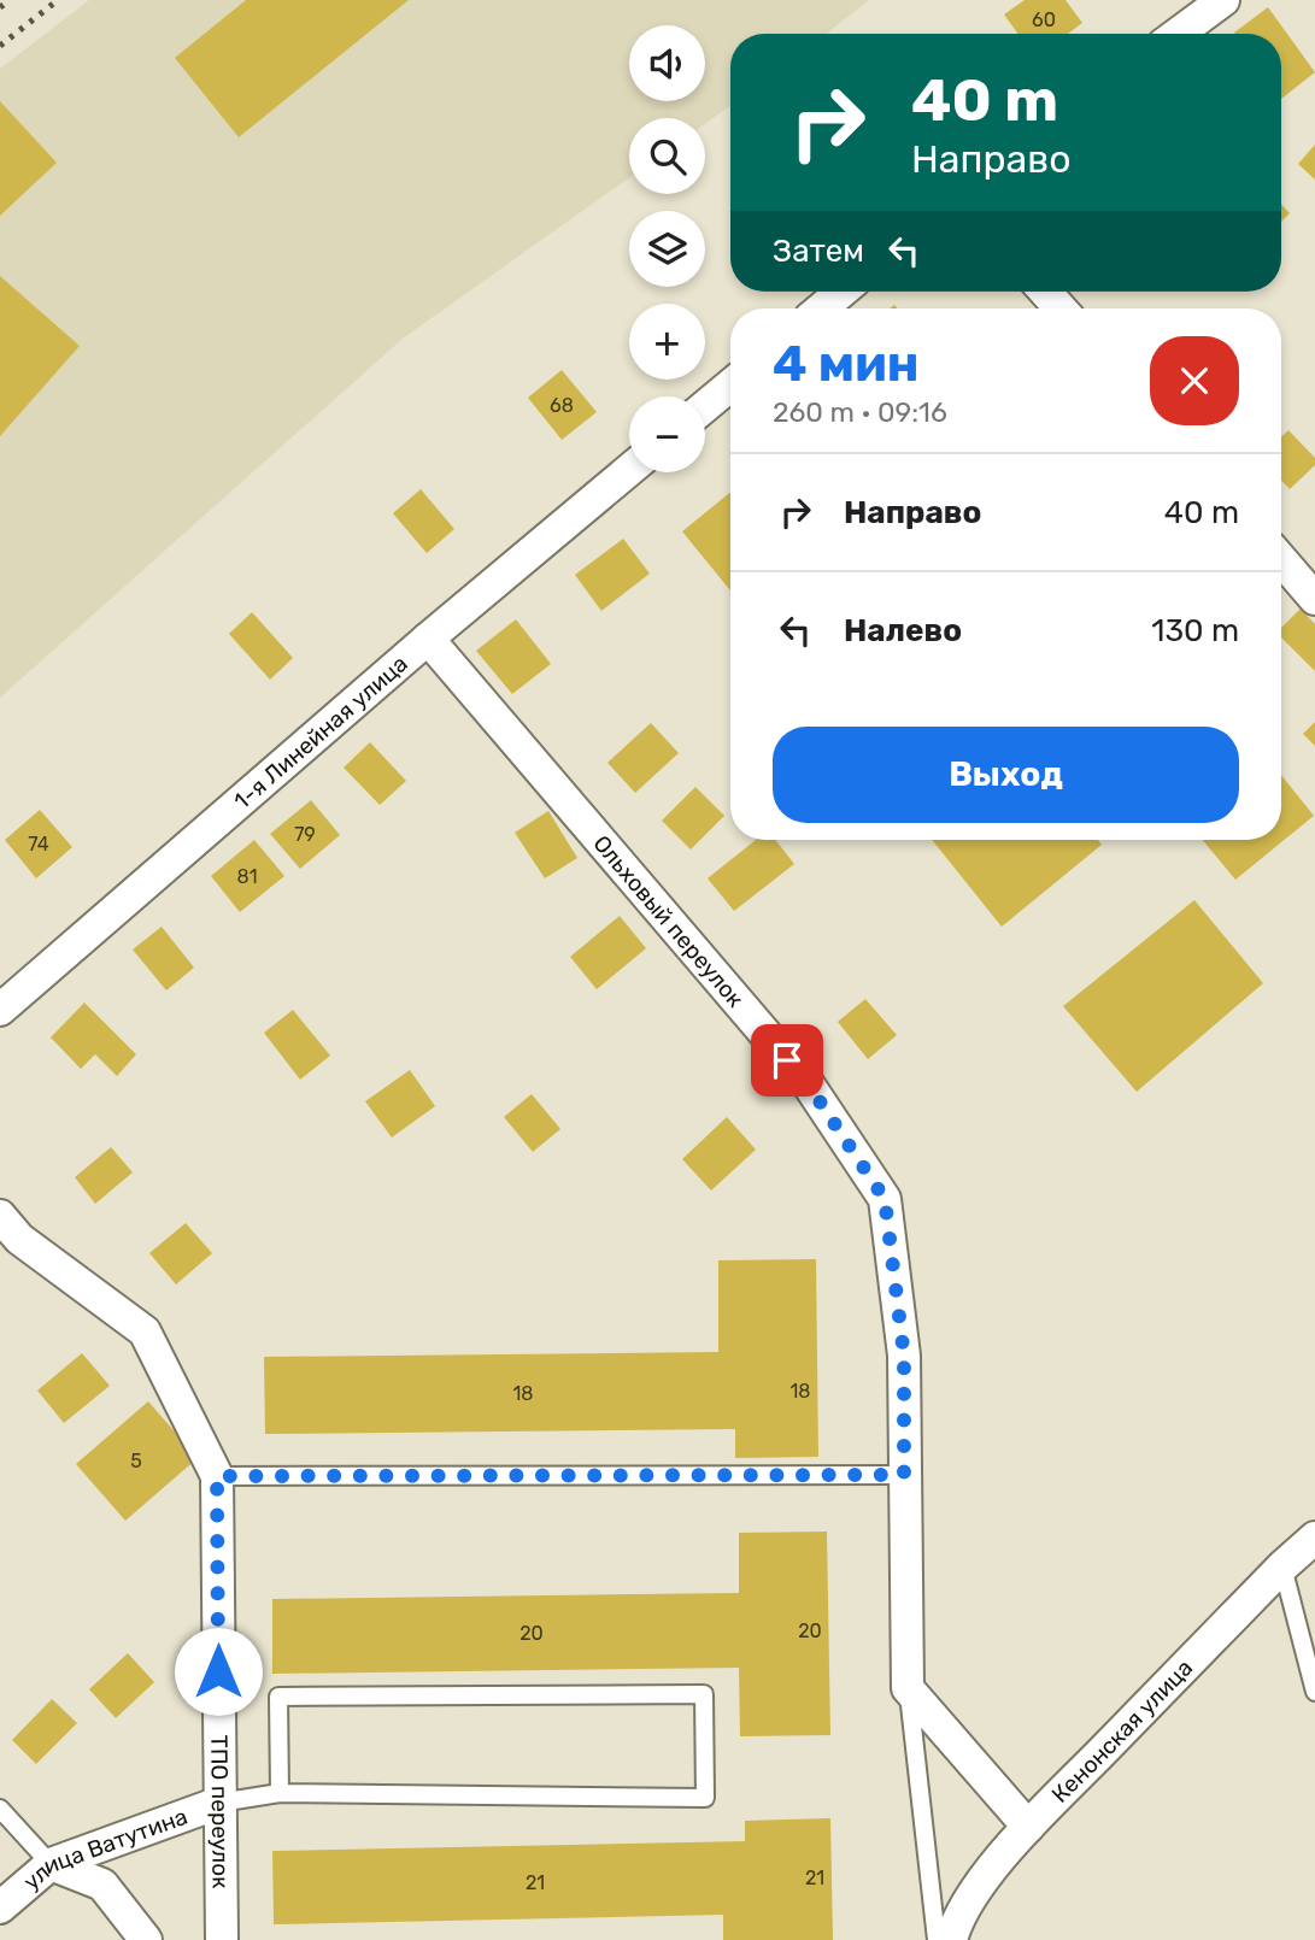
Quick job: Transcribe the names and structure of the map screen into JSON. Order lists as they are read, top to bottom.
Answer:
{
  "streets": {
    "street": [
      "1-я Линейная улица",
      "Ольховый переулок",
      "Кенонская улица",
      "ТПО переулок",
      "улица Ватутина"
    ]
  },
  "crossings": [
    ["1-я Линейная улица", "Ольховый переулок"],
    ["ТПО переулок", "улица Ватутина"]
  ],
  "house_numbers": [
    "60",
    "68",
    "79",
    "74",
    "81",
    "18",
    "18",
    "5",
    "20",
    "20",
    "21",
    "21"
  ],
  "page": {
    "map_buttons": ["+", "−"],
    "turn": ["40 m", "Направо"],
    "then": "Затем",
    "heading": ["4 мин", "260 m · 09:16"],
    "list": [
      {
        "name": "Направо",
        "value": "40 m"
      },
      {
        "name": "Налево",
        "value": "130 m"
      }
    ],
    "buttons": "Выход"
  }
}
